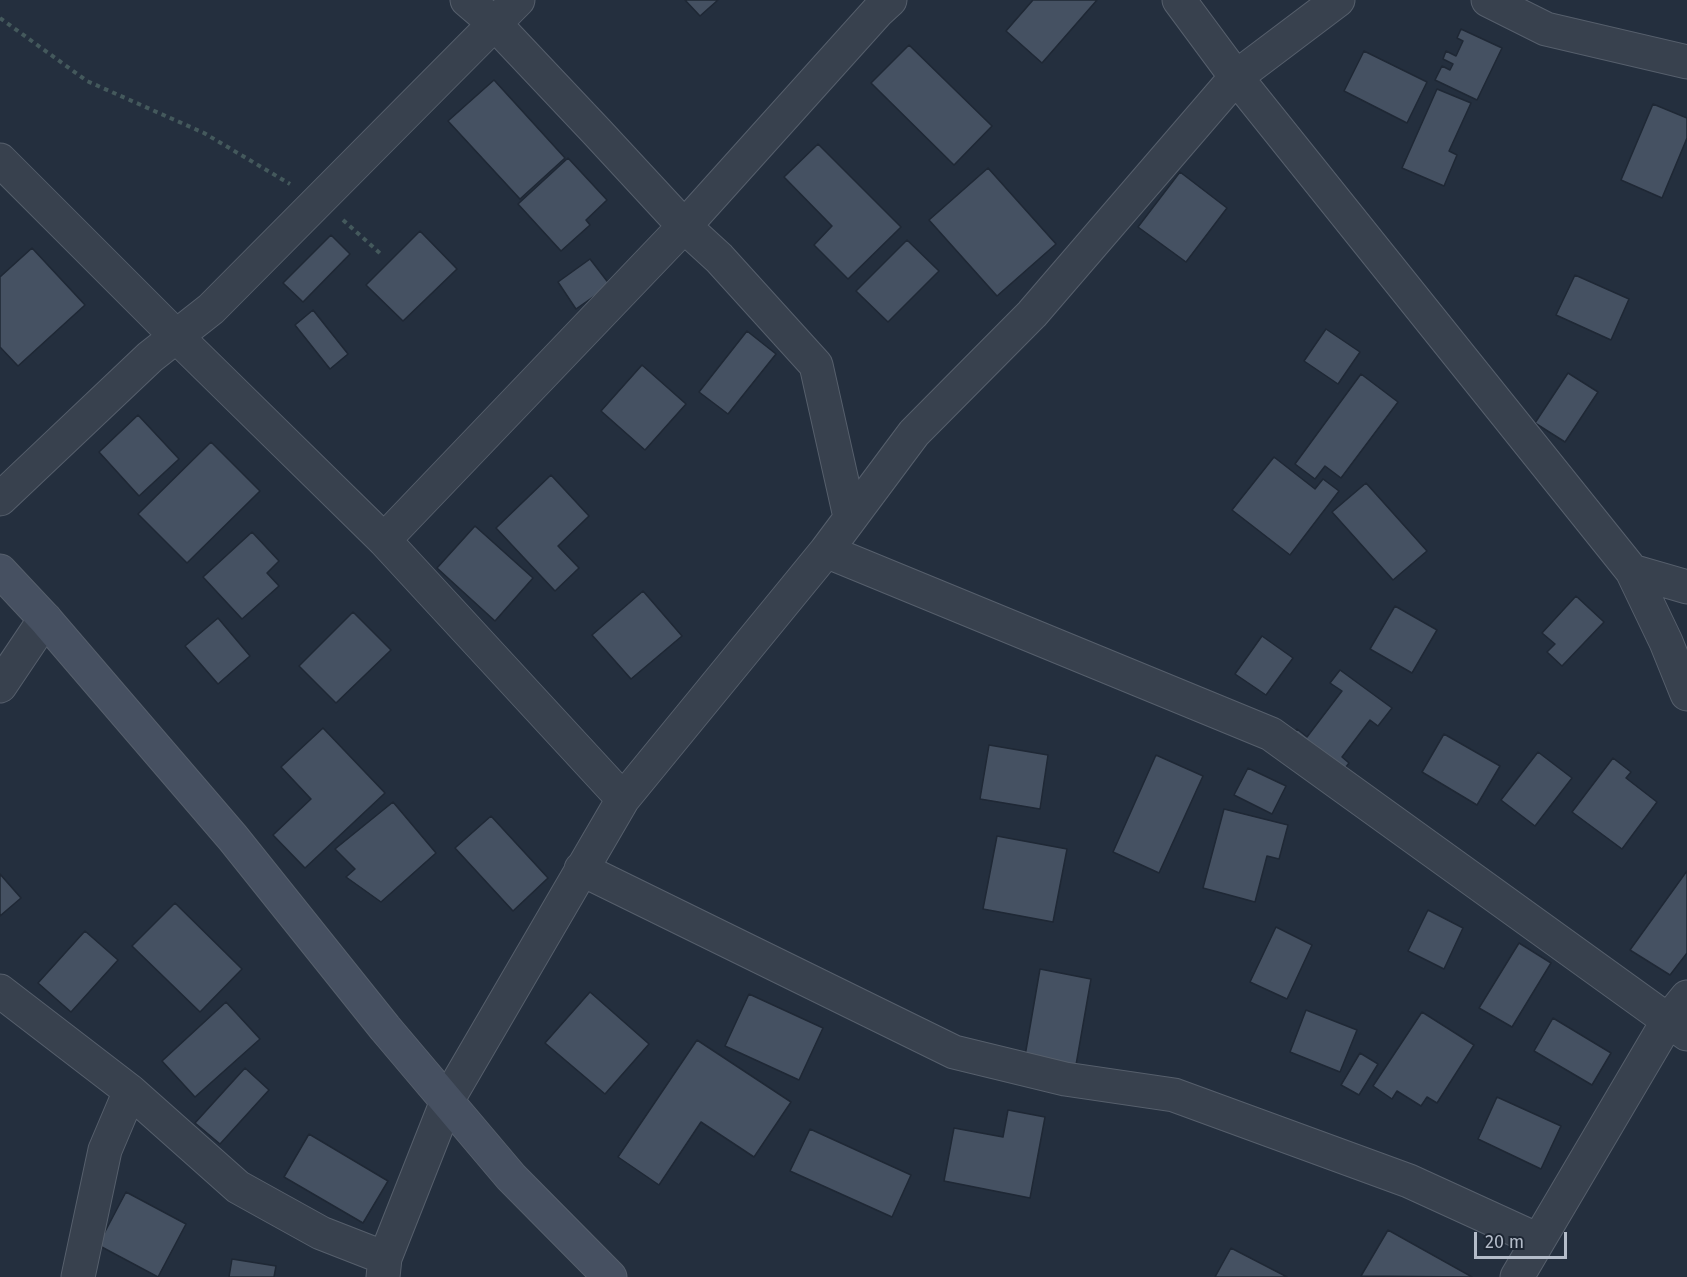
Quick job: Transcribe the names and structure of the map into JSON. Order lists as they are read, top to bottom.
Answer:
{
  "scale_bar": "20 m"
}
